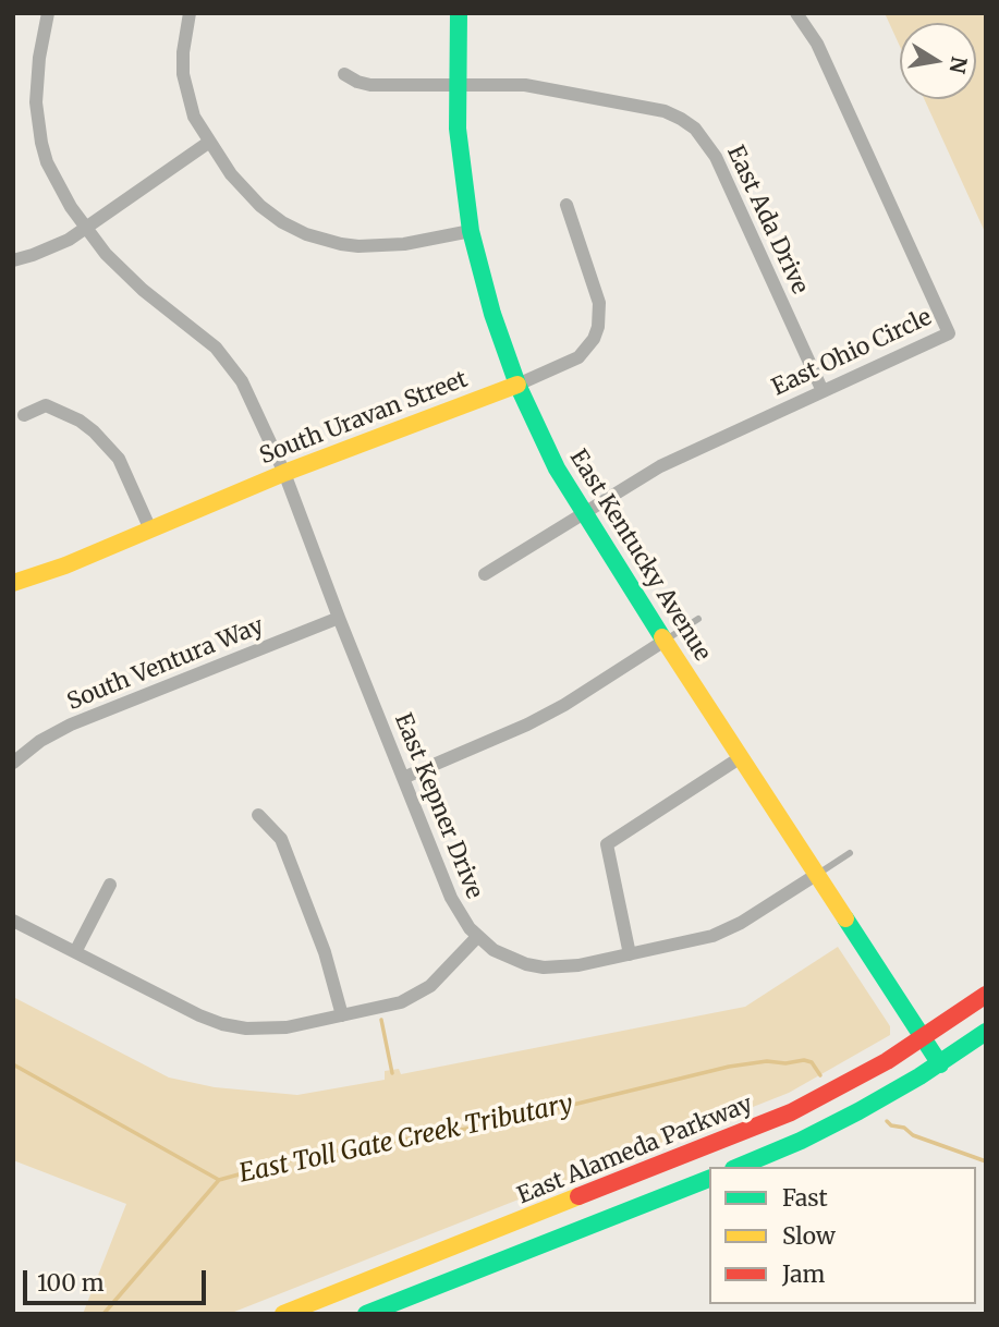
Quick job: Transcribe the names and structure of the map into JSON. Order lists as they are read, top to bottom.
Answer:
{
  "streets": {
    "street": [
      "East Ada Drive",
      "East Ohio Circle",
      "South Uravan Street",
      "East Kentucky Avenue",
      "South Ventura Way",
      "East Kepner Drive",
      "East Alameda Parkway"
    ]
  },
  "crossings": [
    ["East Ada Drive", "East Ohio Circle"],
    ["East Ada Drive", "East Kentucky Avenue"],
    ["East Ohio Circle", "East Kentucky Avenue"],
    ["South Uravan Street", "East Kentucky Avenue"],
    ["South Uravan Street", "East Kepner Drive"],
    ["East Kentucky Avenue", "East Kepner Drive"],
    ["East Kentucky Avenue", "East Alameda Parkway"],
    ["South Ventura Way", "East Kepner Drive"]
  ],
  "water": ["East Toll Gate Creek Tributary"],
  "legend": ["Fast", "Slow", "Jam"],
  "scale_bar": "100 m",
  "north": "right"
}
